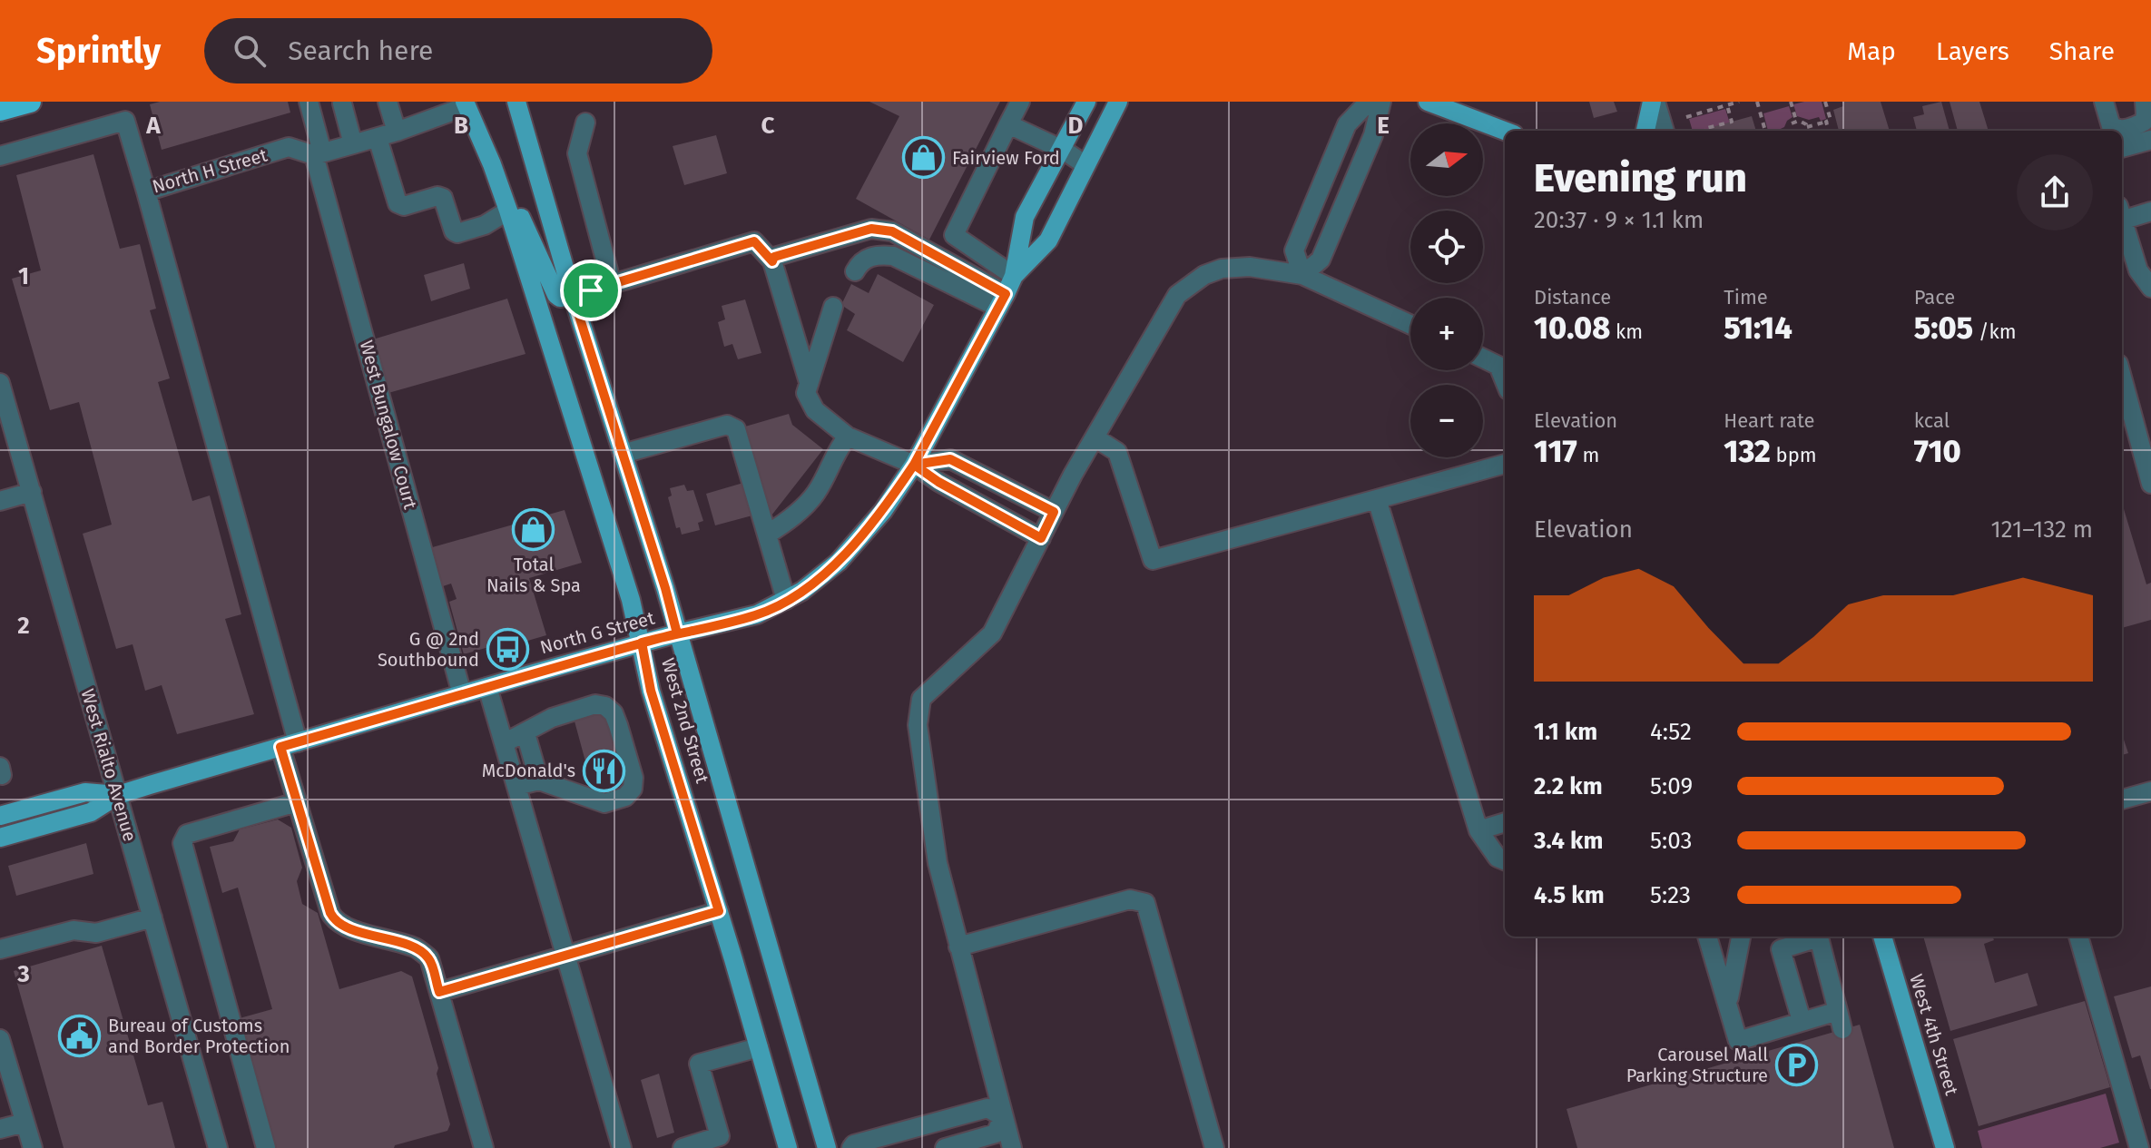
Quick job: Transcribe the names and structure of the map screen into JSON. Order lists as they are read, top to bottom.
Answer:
{
  "streets": {
    "main road": ["North G Street", "West 2nd Street", "West 4th Street"],
    "street": ["North H Street", "West Bungalow Court", "West Rialto Avenue"]
  },
  "crossings": [
    ["North H Street", "West Bungalow Court"],
    ["North H Street", "West 2nd Street"],
    ["West Bungalow Court", "North G Street"],
    ["North G Street", "West 2nd Street"],
    ["North G Street", "West Rialto Avenue"]
  ],
  "places": {
    "shop": ["Fairview Ford", "Total Nails & Spa"],
    "bus stop": ["G @ 2nd Southbound"],
    "restaurant": ["McDonald's"],
    "public building": ["Bureau of Customs and Border Protection"],
    "parking": ["Carousel Mall Parking Structure"]
  },
  "north": "right",
  "page": {
    "header": "Sprintly",
    "search": "Search here",
    "nav": ["Map", "Layers", "Share"],
    "map_buttons": ["+", "−"],
    "heading": ["Evening run", "20:37 · 9 × 1.1 km"],
    "stats": [
      ["Distance", "10.08 km"],
      ["Time", "51:14"],
      ["Pace", "5:05 /km"],
      ["Elevation", "117 m"],
      ["Heart rate", "132 bpm"],
      ["kcal", "710"]
    ],
    "chart": ["Elevation", "121–132 m"],
    "list": [
      {
        "name": "1.1 km",
        "note": "4:52"
      },
      {
        "name": "2.2 km",
        "note": "5:09"
      },
      {
        "name": "3.4 km",
        "note": "5:03"
      },
      {
        "name": "4.5 km",
        "note": "5:23"
      }
    ]
  },
  "grid": {
    "columns": [
      "A",
      "B",
      "C",
      "D",
      "E"
    ],
    "rows": ["1", "2", "3"]
  }
}
